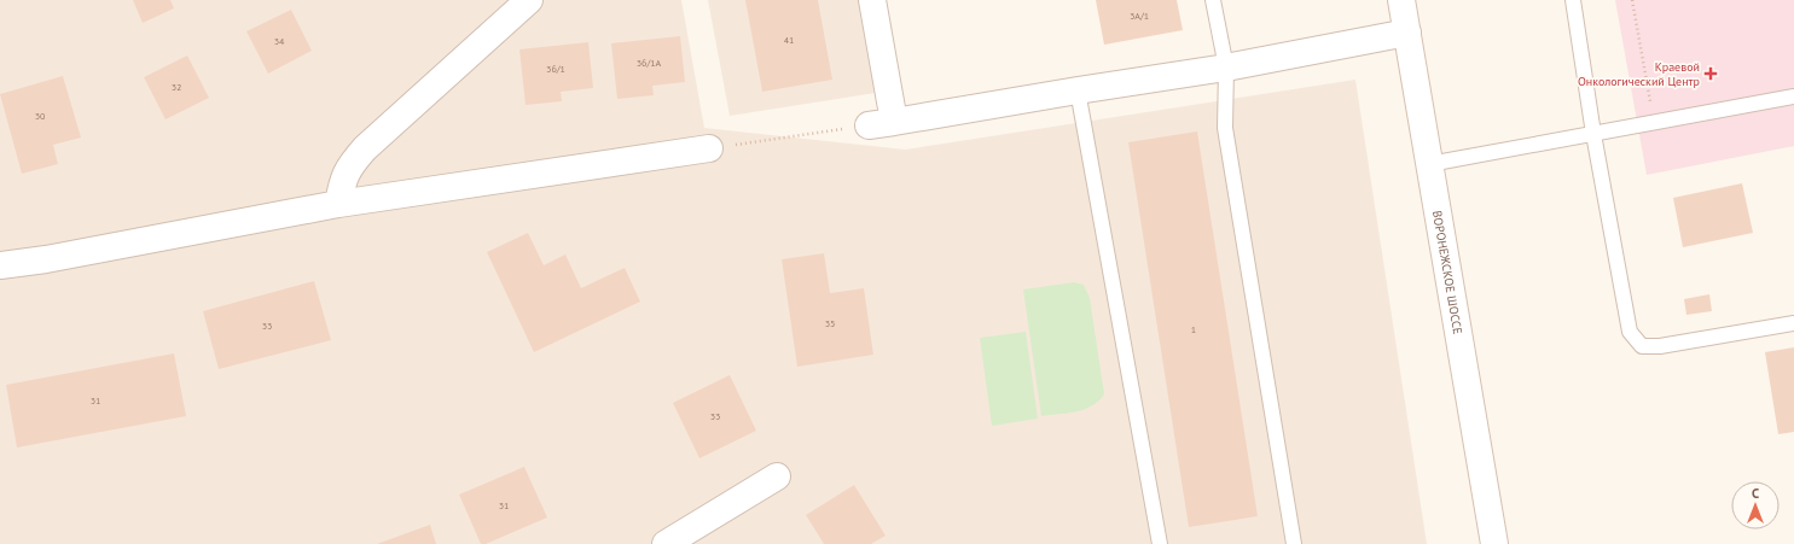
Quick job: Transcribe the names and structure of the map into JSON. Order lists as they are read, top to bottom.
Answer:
{
  "streets": {
    "street": ["ВОРОНЕЖСКОЕ ШОССЕ"]
  },
  "places": {
    "health": ["Краевой Онкологический Центр"]
  },
  "house_numbers": [
    "3А/1",
    "41",
    "34",
    "36/1А",
    "36/1",
    "32",
    "30",
    "35",
    "33",
    "1",
    "31",
    "33",
    "31"
  ],
  "north": "top"
}
